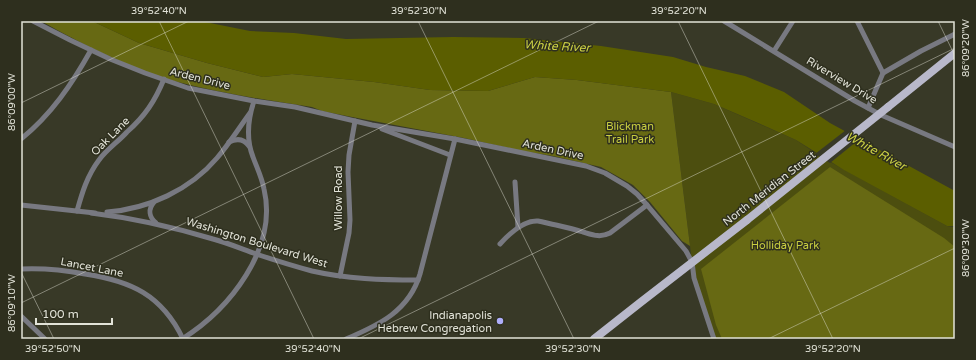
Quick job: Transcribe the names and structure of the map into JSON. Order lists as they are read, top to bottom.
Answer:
{
  "streets": {
    "main road": ["North Meridian Street"],
    "street": [
      "Arden Drive",
      "Riverview Drive",
      "Oak Lane",
      "Willow Road",
      "Washington Boulevard West",
      "Lancet Lane"
    ]
  },
  "crossings": [
    ["Arden Drive", "Oak Lane"],
    ["Arden Drive", "North Meridian Street"],
    ["Arden Drive", "Willow Road"],
    ["Willow Road", "Washington Boulevard West"]
  ],
  "water": ["White River"],
  "parks": ["Blickman Trail Park", "Holliday Park"],
  "places": ["Indianapolis Hebrew Congregation"],
  "scale_bar": "100 m",
  "coordinates": [
    "39°52'40\"N",
    "39°52'30\"N",
    "39°52'20\"N",
    "86°09'20\"W",
    "86°09'00\"W",
    "86°09'30\"W",
    "86°09'10\"W",
    "39°52'50\"N"
  ]
}
